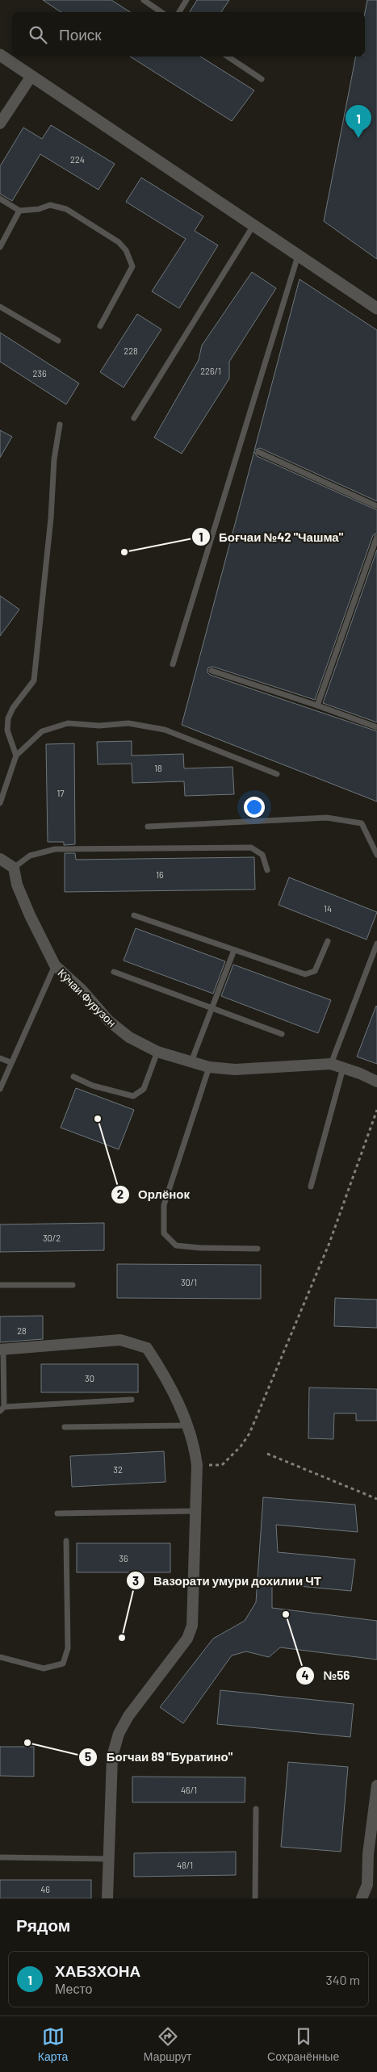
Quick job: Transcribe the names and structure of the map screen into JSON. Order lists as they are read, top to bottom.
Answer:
{
  "streets": {
    "street": ["Кӯчаи Фурузон"]
  },
  "places": [
    "Боғчаи №42 \"Чашма\"",
    "Орлёнок",
    "№56",
    "Вазорати умури дохилии ЧТ",
    "Богчаи 89 \"Буратино\""
  ],
  "house_numbers": [
    "224",
    "228",
    "226/1",
    "236",
    "18",
    "17",
    "16",
    "14",
    "30/2",
    "30/1",
    "28",
    "30",
    "32",
    "36",
    "46/1",
    "48/1",
    "46"
  ],
  "page": {
    "search": "Поиск",
    "pins": "1",
    "heading": "Рядом",
    "list": [
      {
        "mark": "1",
        "name": "ХАБЗХОНА",
        "note": "Место",
        "value": "340 m"
      }
    ],
    "nav": ["Карта", "Маршрут", "Сохранённые"]
  }
}
